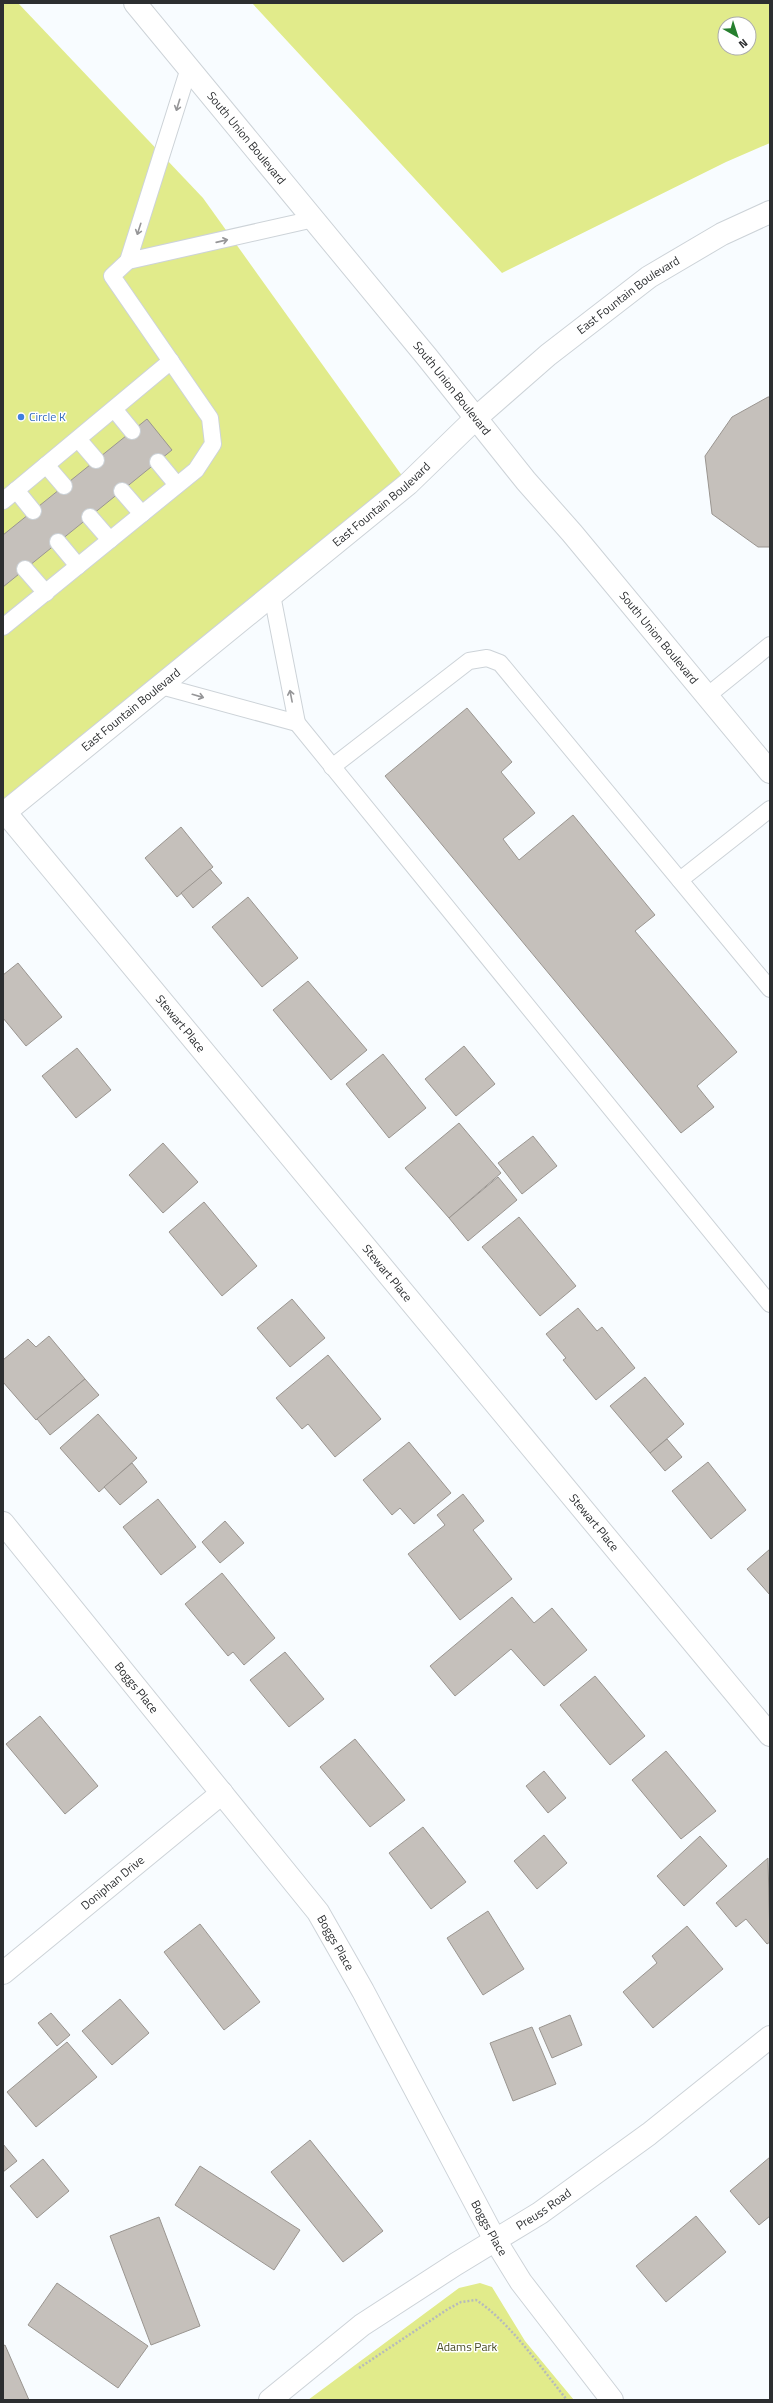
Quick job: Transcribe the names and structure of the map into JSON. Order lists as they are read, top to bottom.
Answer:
{
  "streets": {
    "street": [
      "South Union Boulevard",
      "East Fountain Boulevard",
      "Stewart Place",
      "Boggs Place",
      "Doniphan Drive",
      "Preuss Road"
    ]
  },
  "crossings": [
    ["South Union Boulevard", "East Fountain Boulevard"],
    ["East Fountain Boulevard", "Stewart Place"],
    ["Boggs Place", "Doniphan Drive"],
    ["Boggs Place", "Preuss Road"]
  ],
  "parks": ["Adams Park"],
  "places": ["Circle K"],
  "north": "bottom right"
}
